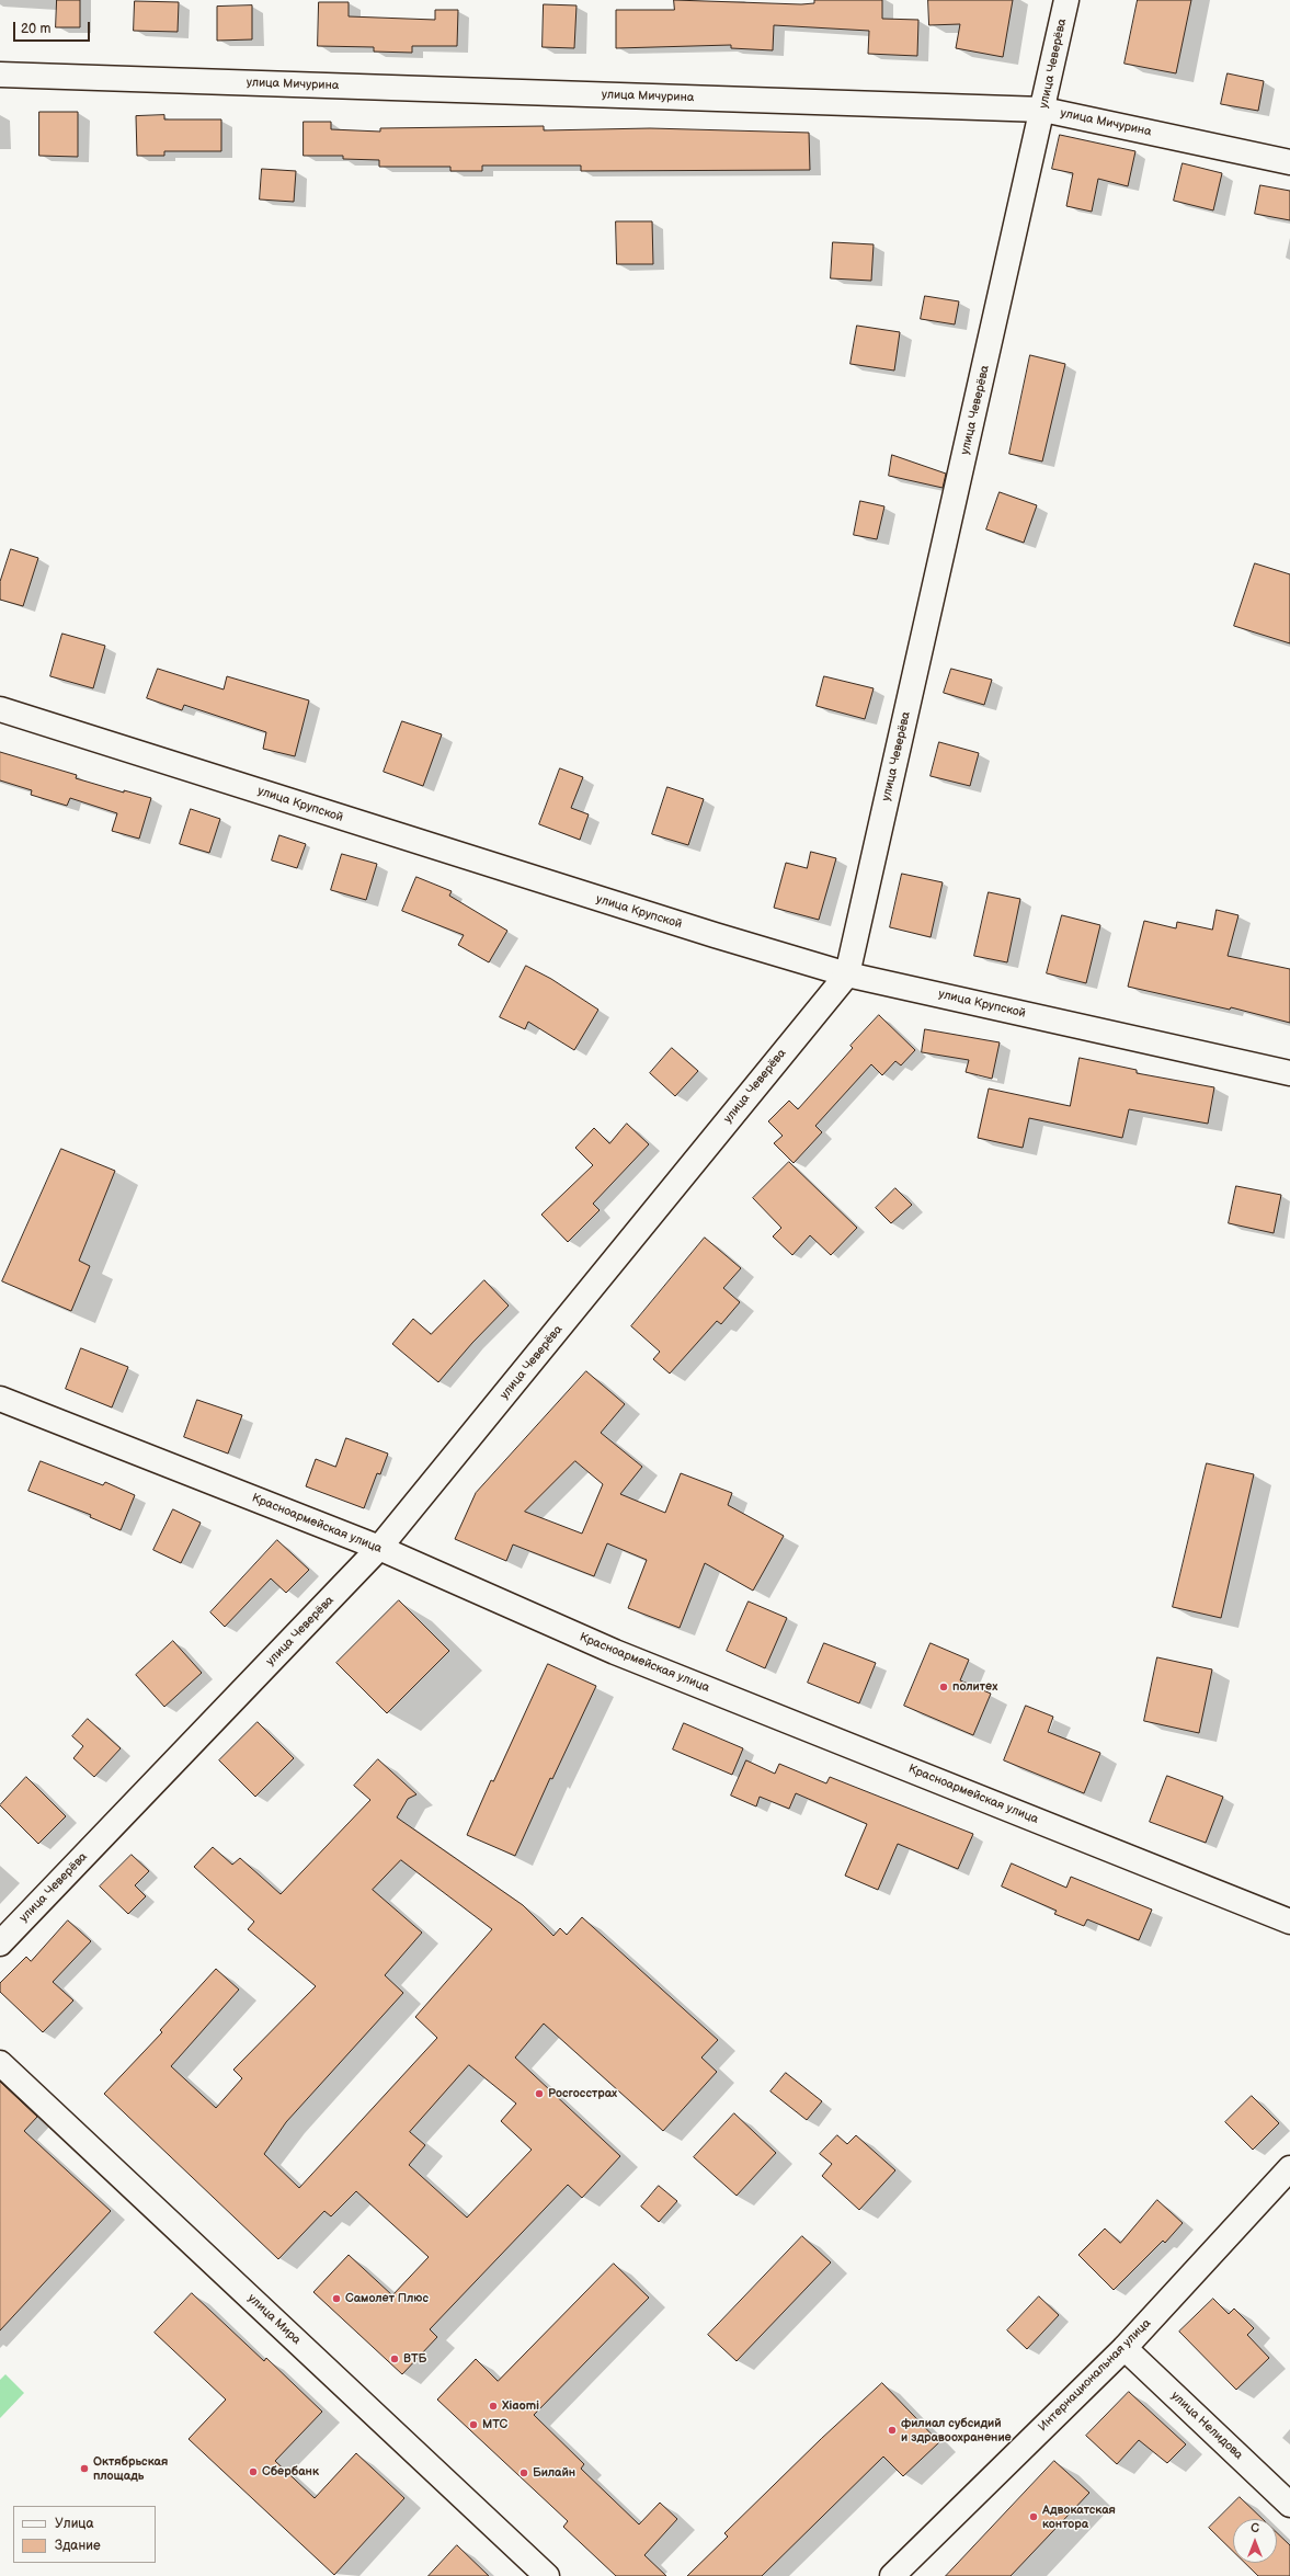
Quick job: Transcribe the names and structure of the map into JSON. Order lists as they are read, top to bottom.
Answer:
{
  "streets": {
    "street": [
      "улица Чеверёва",
      "улица Мичурина",
      "улица Крупской",
      "Красноармейская улица",
      "улица Мира",
      "Интернациональная улица",
      "улица Нелидова"
    ]
  },
  "crossings": [
    ["улица Чеверёва", "улица Мичурина"],
    ["улица Чеверёва", "улица Крупской"],
    ["улица Чеверёва", "Красноармейская улица"],
    ["Интернациональная улица", "улица Нелидова"]
  ],
  "places": [
    "политех",
    "Росгосстрах",
    "Самолет Плюс",
    "ВТБ",
    "Xiaomi",
    "МТС",
    "филиал субсидий и здравоохранение",
    "Октябрьская площадь",
    "Сбербанк",
    "Билайн",
    "Адвокатская контора"
  ],
  "legend": ["Улица", "Здание"],
  "scale_bar": "20 m",
  "north": "top"
}
